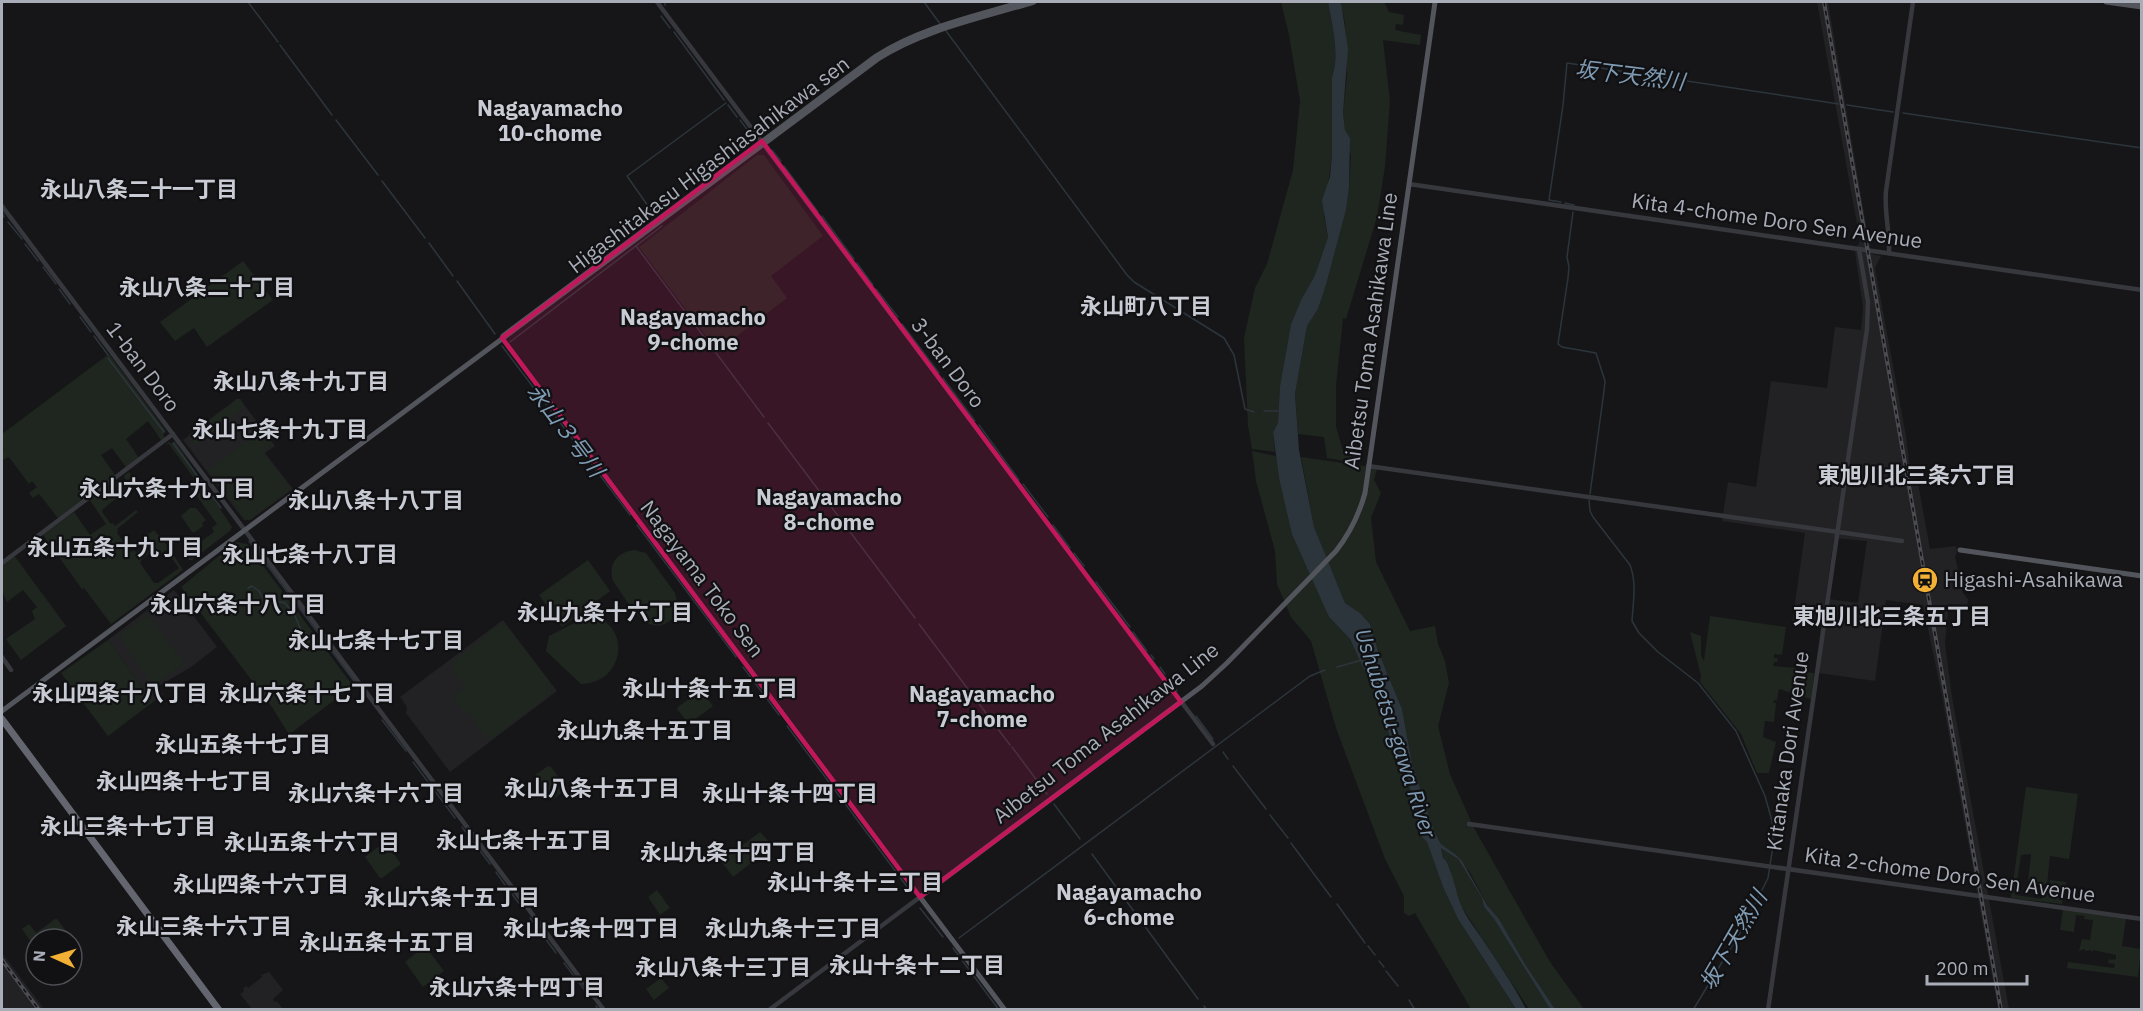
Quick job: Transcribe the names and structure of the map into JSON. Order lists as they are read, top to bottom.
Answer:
{
  "streets": {
    "main road": ["Higashitakasu Higashiasahikawa sen", "Aibetsu Toma Asahikawa Line"],
    "street": [
      "Kita 4-chome Doro Sen Avenue",
      "3-ban Doro",
      "1-ban Doro",
      "Nagayama Toko Sen",
      "Kitanaka Dori Avenue",
      "Kita 2-chome Doro Sen Avenue"
    ]
  },
  "crossings": [
    ["Higashitakasu Higashiasahikawa sen", "3-ban Doro"],
    ["Higashitakasu Higashiasahikawa sen", "1-ban Doro"],
    ["Higashitakasu Higashiasahikawa sen", "Nagayama Toko Sen"],
    ["Kita 4-chome Doro Sen Avenue", "Aibetsu Toma Asahikawa Line"],
    ["Kita 4-chome Doro Sen Avenue", "Kitanaka Dori Avenue"],
    ["Aibetsu Toma Asahikawa Line", "3-ban Doro"],
    ["Aibetsu Toma Asahikawa Line", "Nagayama Toko Sen"],
    ["Kitanaka Dori Avenue", "Kita 2-chome Doro Sen Avenue"]
  ],
  "districts": [
    "Nagayamacho 10-chome",
    "永山八条二十一丁目",
    "永山八条二十丁目",
    "永山町八丁目",
    "Nagayamacho 9-chome",
    "永山八条十九丁目",
    "永山七条十九丁目",
    "東旭川北三条六丁目",
    "永山六条十九丁目",
    "Nagayamacho 8-chome",
    "永山八条十八丁目",
    "永山五条十九丁目",
    "永山七条十八丁目",
    "永山六条十八丁目",
    "永山九条十六丁目",
    "東旭川北三条五丁目",
    "永山七条十七丁目",
    "永山十条十五丁目",
    "永山四条十八丁目",
    "永山六条十七丁目",
    "Nagayamacho 7-chome",
    "永山九条十五丁目",
    "永山五条十七丁目",
    "永山四条十七丁目",
    "永山八条十五丁目",
    "永山六条十六丁目",
    "永山十条十四丁目",
    "永山三条十七丁目",
    "永山七条十五丁目",
    "永山五条十六丁目",
    "永山九条十四丁目",
    "永山十条十三丁目",
    "永山四条十六丁目",
    "Nagayamacho 6-chome",
    "永山六条十五丁目",
    "永山三条十六丁目",
    "永山七条十四丁目",
    "永山九条十三丁目",
    "永山五条十五丁目",
    "永山十条十二丁目",
    "永山八条十三丁目",
    "永山六条十四丁目"
  ],
  "water": ["坂下天然川", "永山３号川", "Ushubetsu-gawa River"],
  "places": {
    "station": ["Higashi-Asahikawa"]
  },
  "scale_bar": "200 m",
  "north": "left"
}
